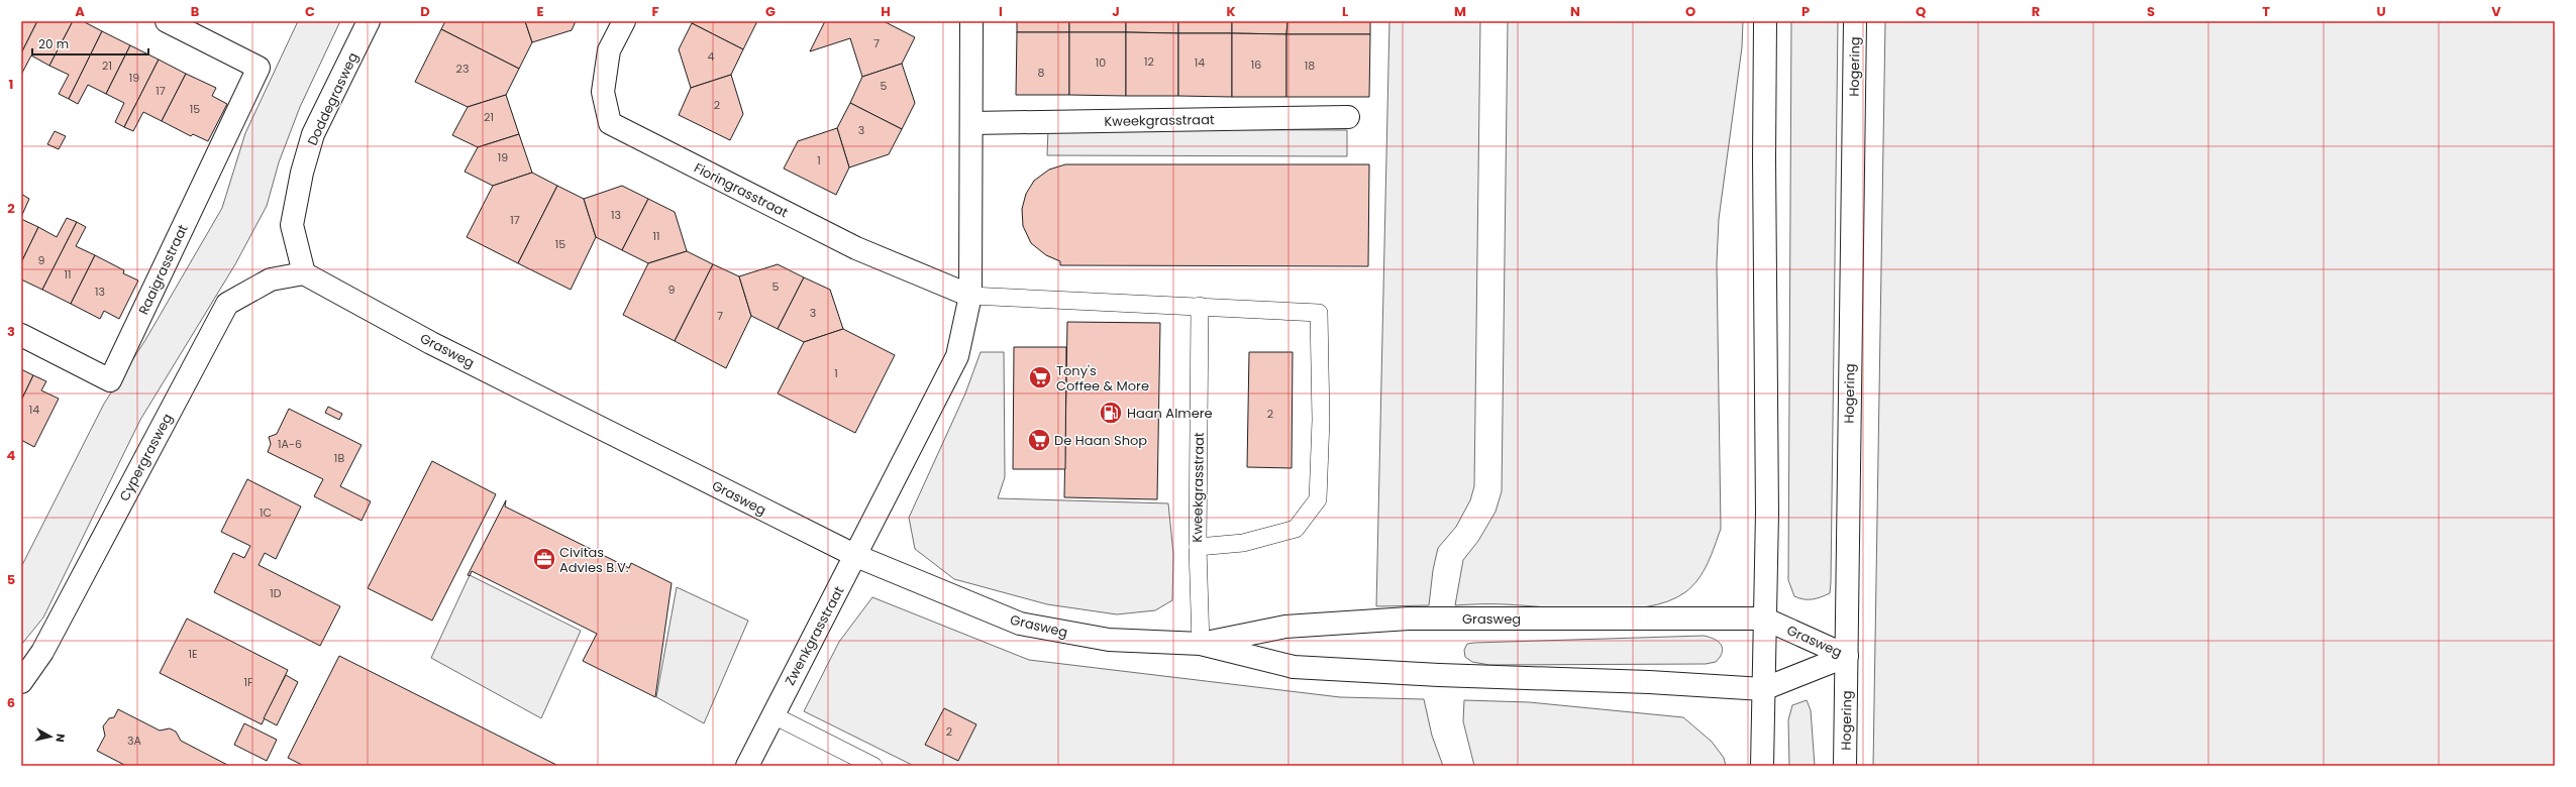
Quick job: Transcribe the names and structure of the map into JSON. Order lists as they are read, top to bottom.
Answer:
{
  "streets": {
    "main road": [
      "Hogering",
      "Doddegrasweg",
      "Kweekgrasstraat",
      "Fioringrasstraat",
      "Raaigrasstraat",
      "Grasweg",
      "Cypergrasweg",
      "Zwenkgrasstraat"
    ]
  },
  "crossings": [
    ["Hogering", "Grasweg"],
    ["Doddegrasweg", "Grasweg"],
    ["Doddegrasweg", "Cypergrasweg"],
    ["Kweekgrasstraat", "Grasweg"],
    ["Grasweg", "Cypergrasweg"],
    ["Grasweg", "Zwenkgrasstraat"]
  ],
  "places": {
    "supermarket": ["Tony's Coffee & More", "De Haan Shop"],
    "fuel station": ["Haan Almere"],
    "office": ["Civitas Advies B.V."]
  },
  "house_numbers": [
    "7",
    "4",
    "12",
    "10",
    "14",
    "16",
    "21",
    "18",
    "23",
    "8",
    "19",
    "5",
    "17",
    "2",
    "15",
    "21",
    "3",
    "19",
    "1",
    "13",
    "17",
    "11",
    "15",
    "9",
    "11",
    "5",
    "9",
    "13",
    "3",
    "7",
    "1",
    "14",
    "2",
    "1A-6",
    "1B",
    "1C",
    "1D",
    "1E",
    "1F",
    "2",
    "3A"
  ],
  "scale_bar": "20 m",
  "north": "right",
  "grid": {
    "columns": [
      "A",
      "B",
      "C",
      "D",
      "E",
      "F",
      "G",
      "H",
      "I",
      "J",
      "K",
      "L",
      "M",
      "N",
      "O",
      "P",
      "Q",
      "R",
      "S",
      "T",
      "U",
      "V"
    ],
    "rows": [
      "1",
      "2",
      "3",
      "4",
      "5",
      "6"
    ]
  }
}
